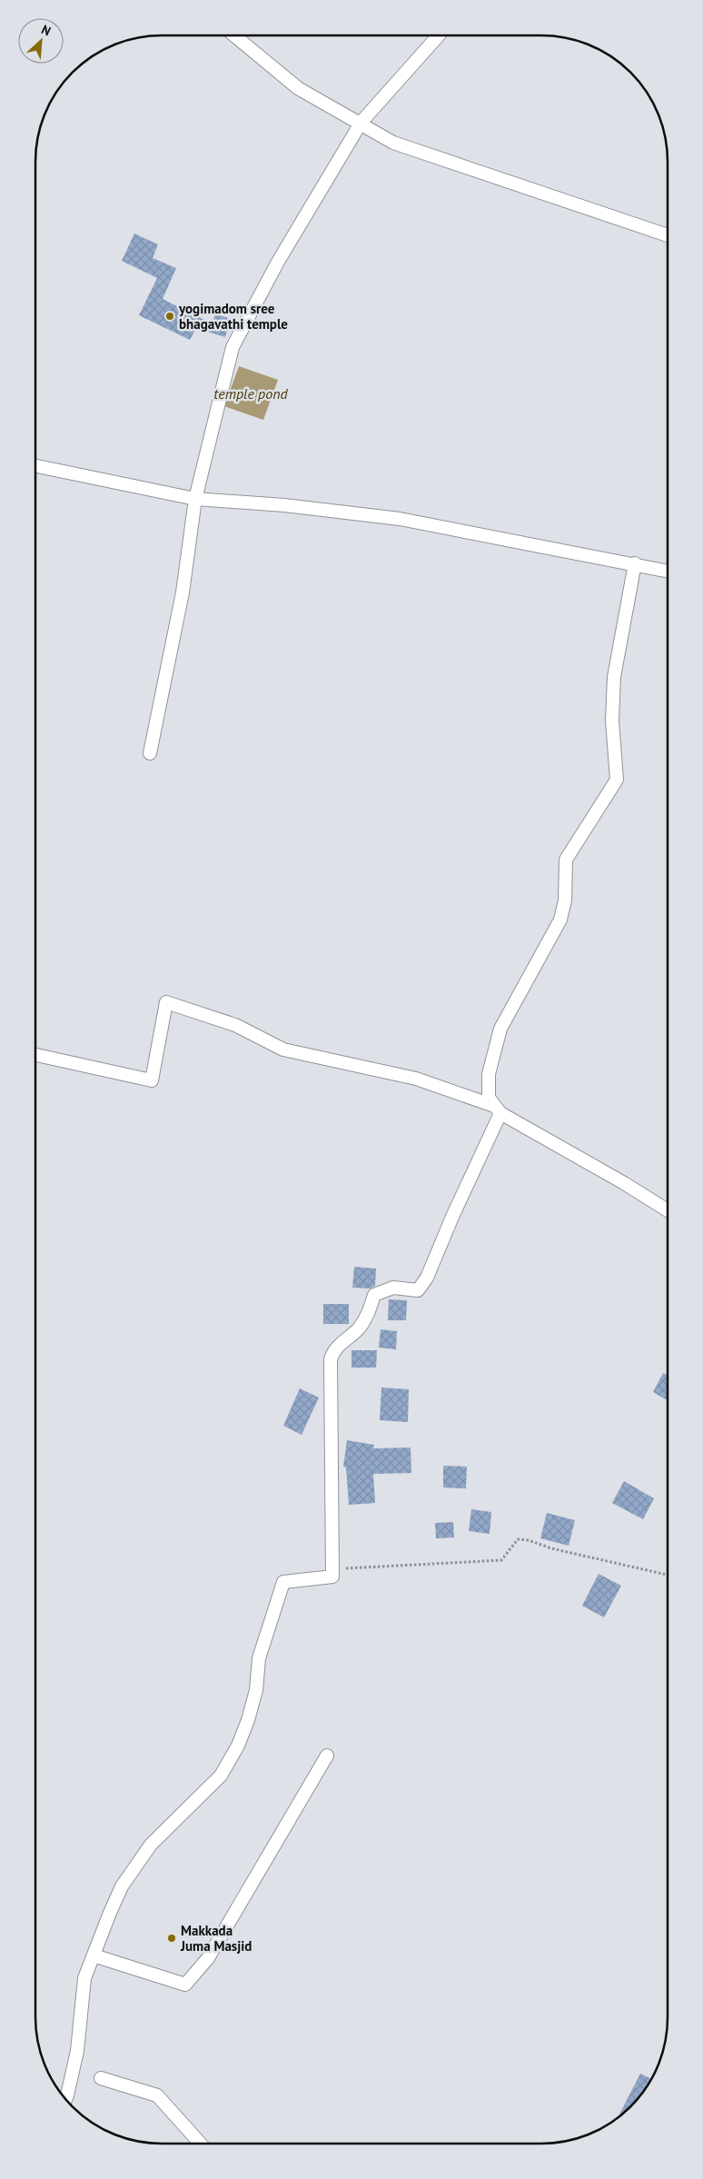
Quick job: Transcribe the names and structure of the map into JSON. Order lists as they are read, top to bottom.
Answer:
{
  "water": ["temple pond"],
  "places": ["yogimadom sree bhagavathi temple", "Makkada Juma Masjid"],
  "north": "top right"
}
